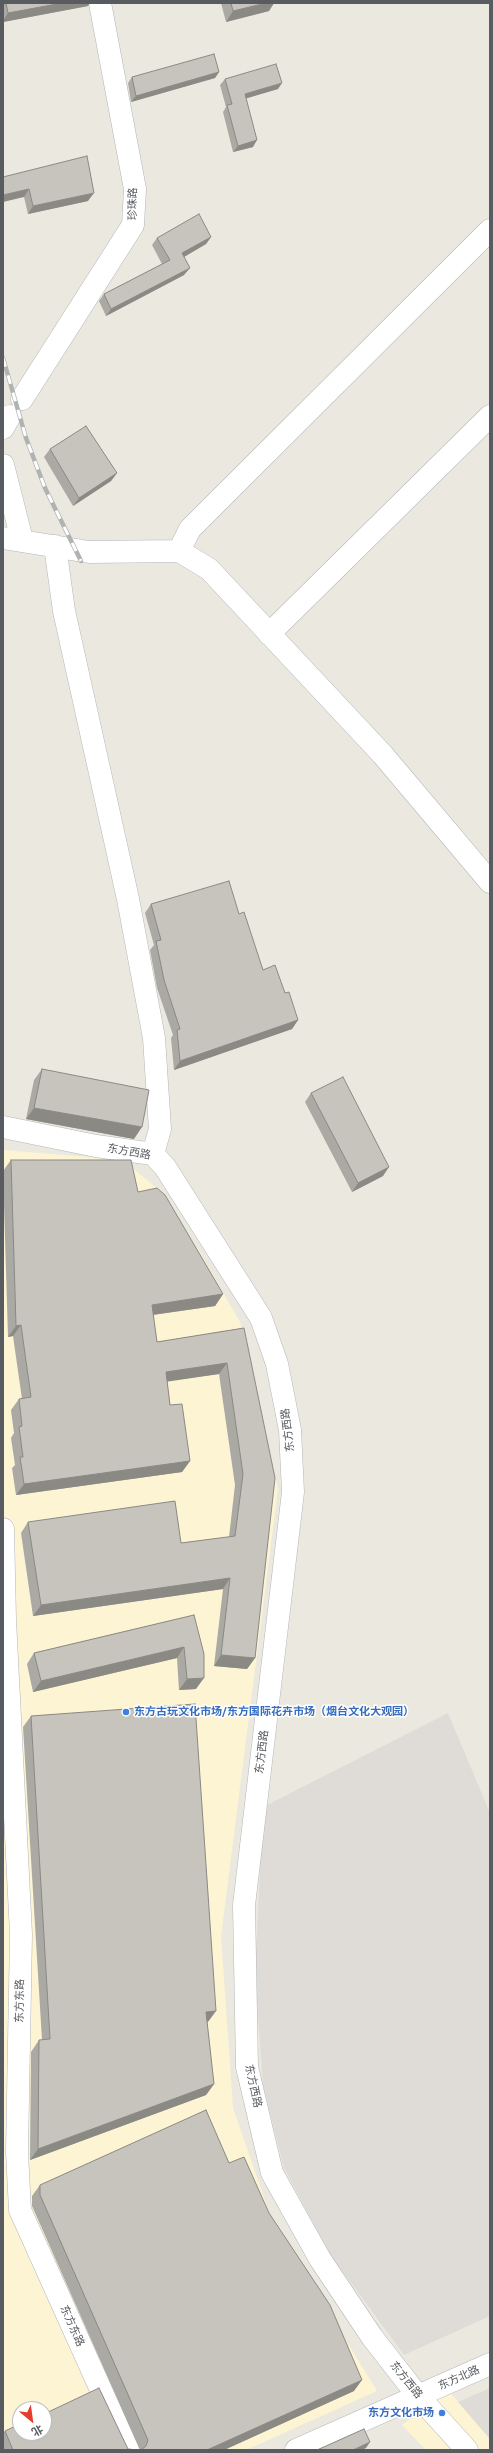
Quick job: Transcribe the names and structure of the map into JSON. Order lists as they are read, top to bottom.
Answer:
{
  "streets": {
    "street": [
      "珍珠路",
      "东方西路",
      "东方东路",
      "东方北路"
    ]
  },
  "crossings": [
    ["东方西路", "东方北路"]
  ],
  "places": ["东方古玩文化市场/东方国际花卉市场（烟台文化大观园）", "东方文化市场"],
  "north": "bottom right"
}
